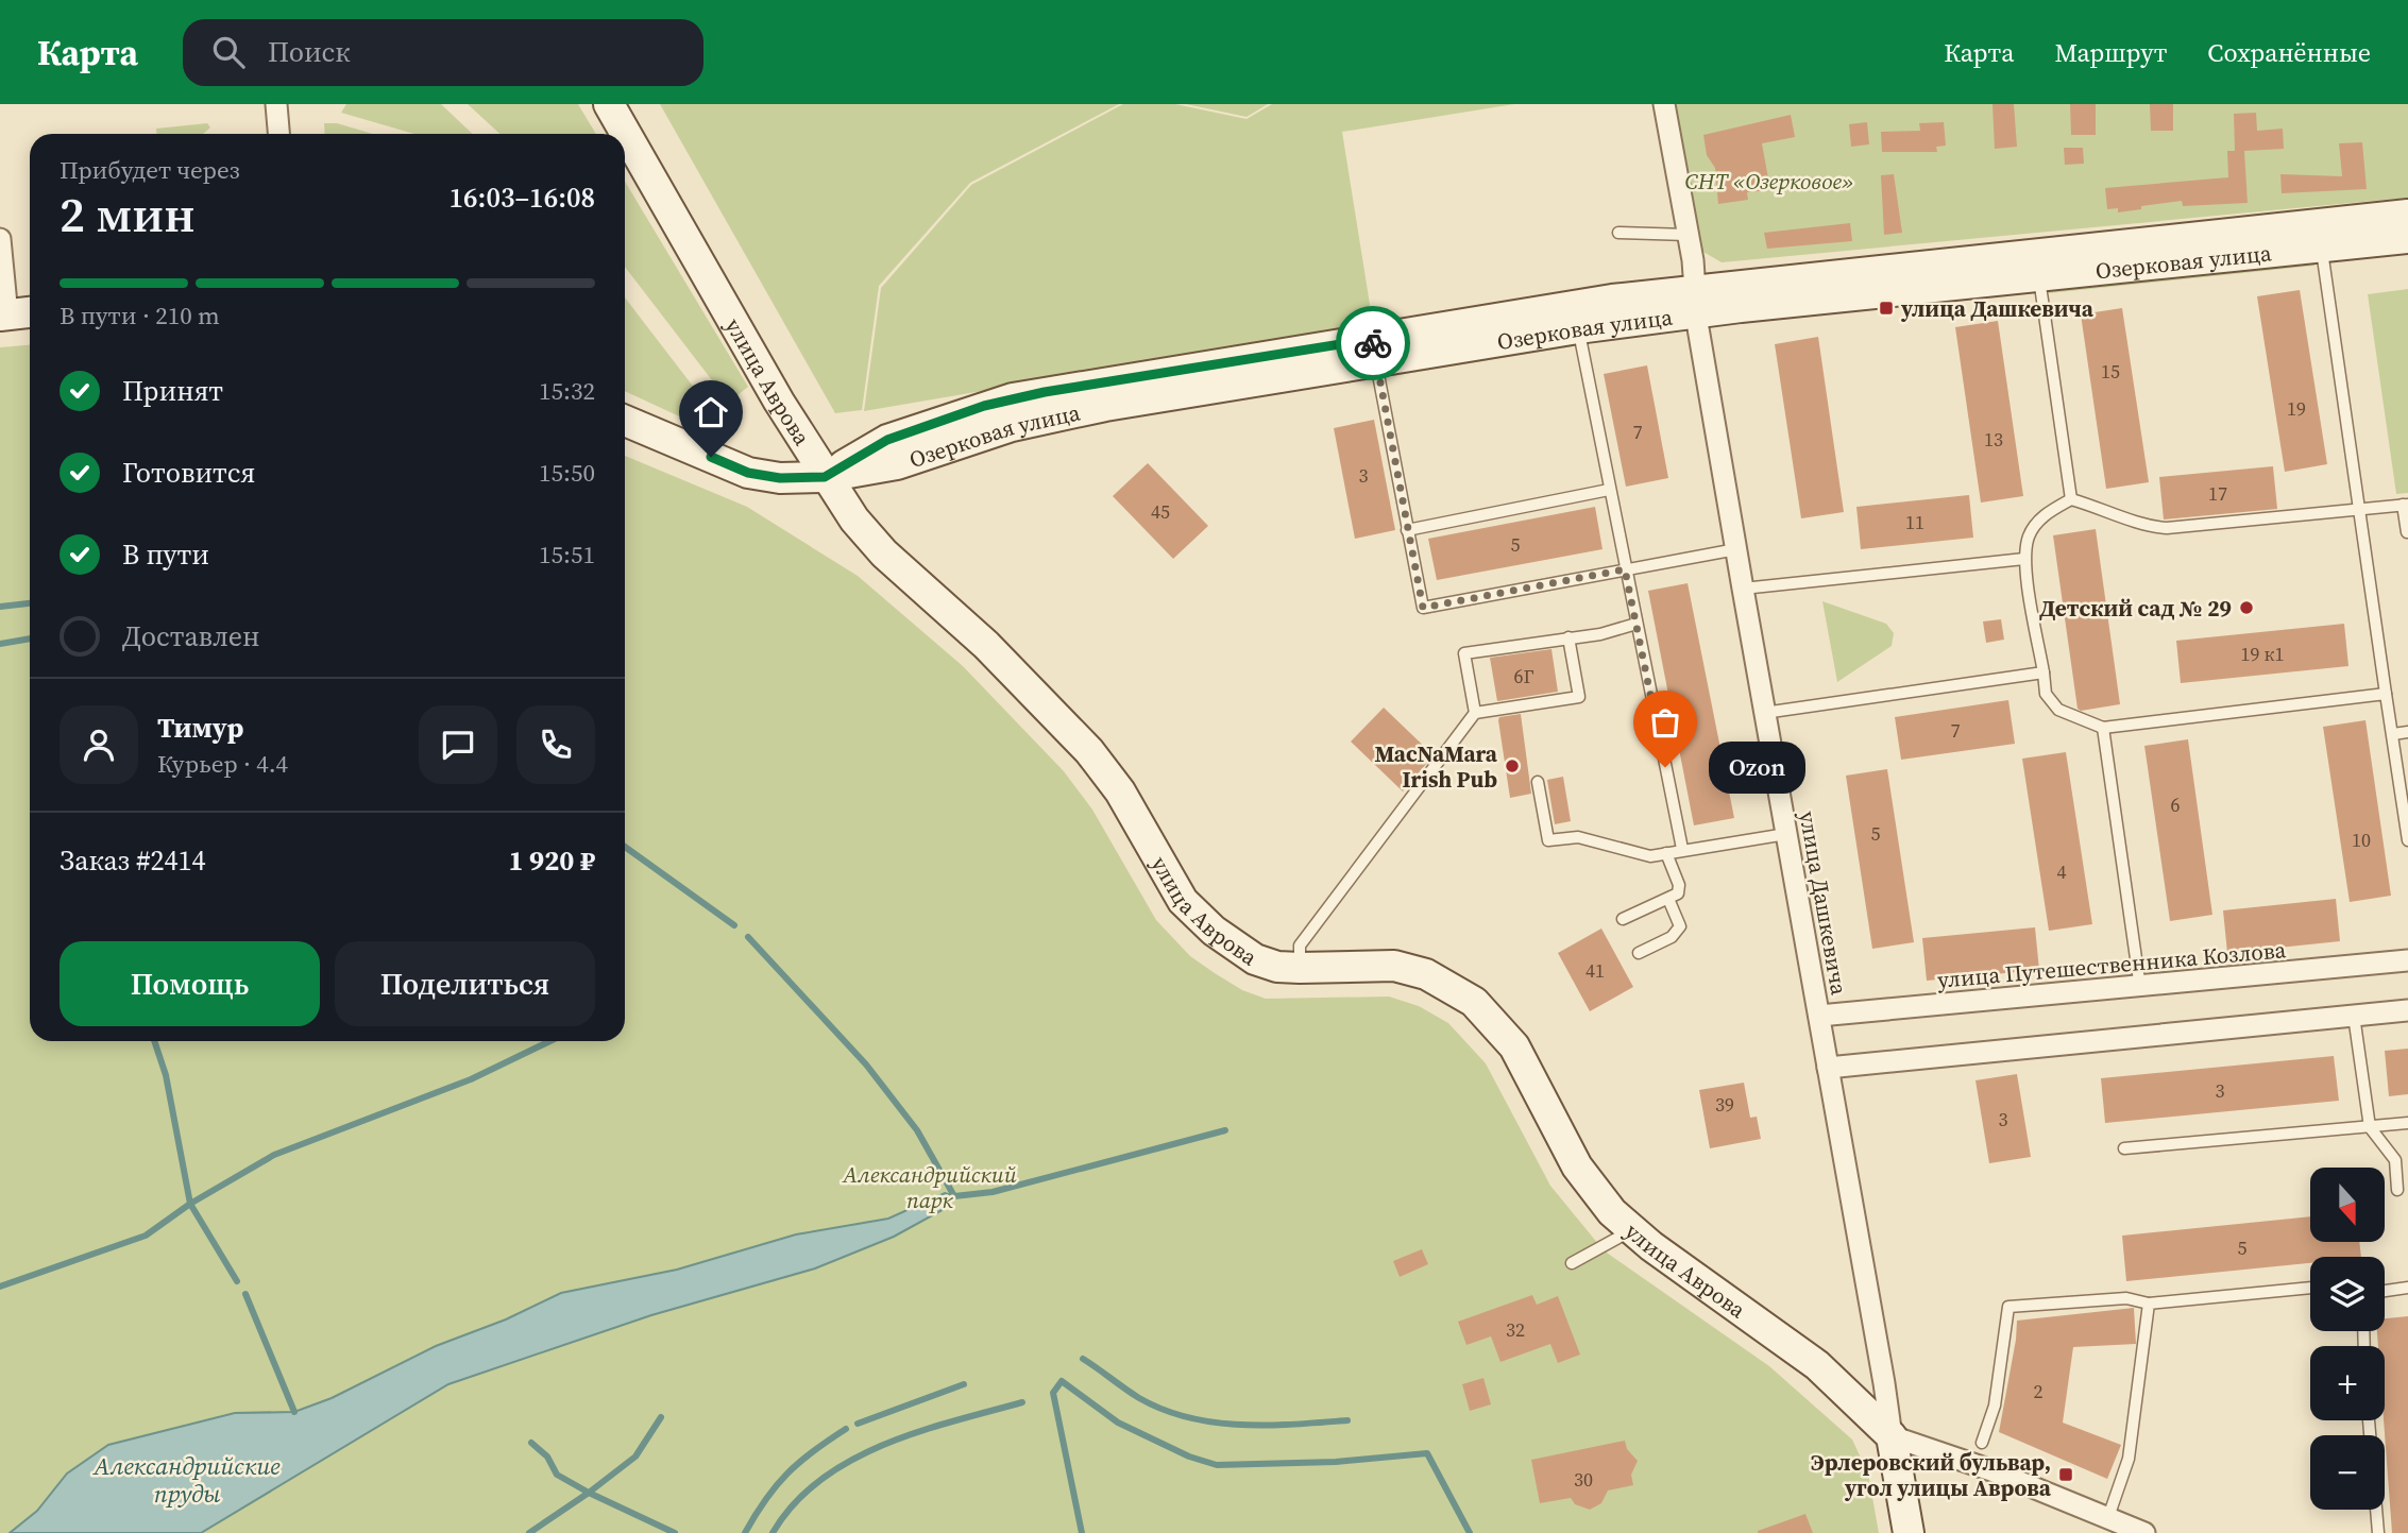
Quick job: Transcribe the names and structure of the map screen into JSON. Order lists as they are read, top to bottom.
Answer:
{
  "streets": {
    "street": [
      "Озерковая улица",
      "улица Аврова",
      "улица Дашкевича",
      "улица Путешественника Козлова"
    ]
  },
  "crossings": [
    ["Озерковая улица", "улица Аврова"],
    ["Озерковая улица", "улица Дашкевича"],
    ["улица Аврова", "улица Дашкевича"],
    ["улица Дашкевича", "улица Путешественника Козлова"]
  ],
  "water": ["Александрийские пруды"],
  "parks": ["СНТ «Озерковое»", "Александрийский парк"],
  "places": {
    "transit": ["улица Дашкевича", "Эрлеровский бульвар, угол улицы Аврова"],
    "other": ["Детский сад № 29", "MacNaMara Irish Pub", "Ozon"]
  },
  "house_numbers": [
    "15",
    "19",
    "7",
    "13",
    "3",
    "17",
    "45",
    "11",
    "5",
    "19 к1",
    "6Г",
    "7",
    "6",
    "5",
    "10",
    "4",
    "41",
    "3",
    "39",
    "3",
    "5",
    "32",
    "2",
    "30"
  ],
  "north": "bottom",
  "page": {
    "header": "Карта",
    "search": "Поиск",
    "nav": ["Карта", "Маршрут", "Сохранённые"],
    "heading": ["2 мин", "Прибудет через", "16:03–16:08"],
    "panel": [
      "Тимур",
      "Курьер · 4.4",
      "Заказ #2414",
      "1 920 ₽"
    ],
    "bar": "В пути · 210 m",
    "list": [
      ["Принят", "15:32"],
      ["Готовится", "15:50"],
      ["В пути", "15:51"],
      "Доставлен"
    ],
    "bubble": "Ozon",
    "buttons": ["Помощь", "Поделиться"],
    "map_buttons": ["+", "−"]
  }
}
